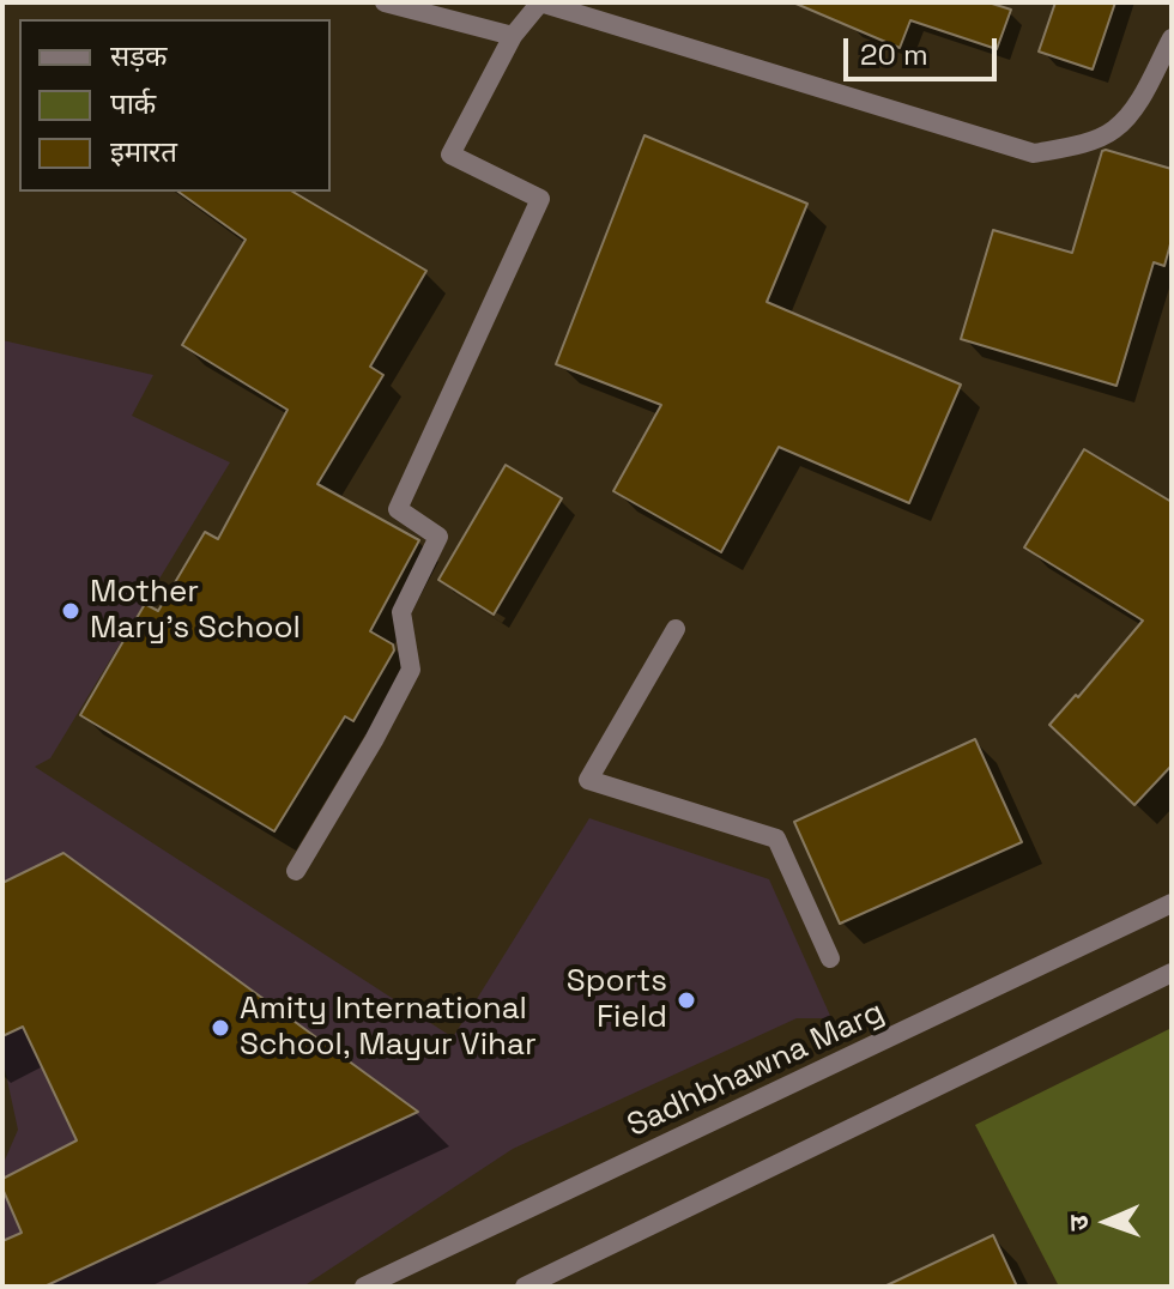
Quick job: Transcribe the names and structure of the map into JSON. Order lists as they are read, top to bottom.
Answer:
{
  "streets": {
    "street": ["Sadhbhawna Marg"]
  },
  "places": ["Mother Mary's School", "Sports Field", "Amity International School, Mayur Vihar"],
  "legend": ["सड़क", "पार्क", "इमारत"],
  "scale_bar": "20 m",
  "north": "left"
}
